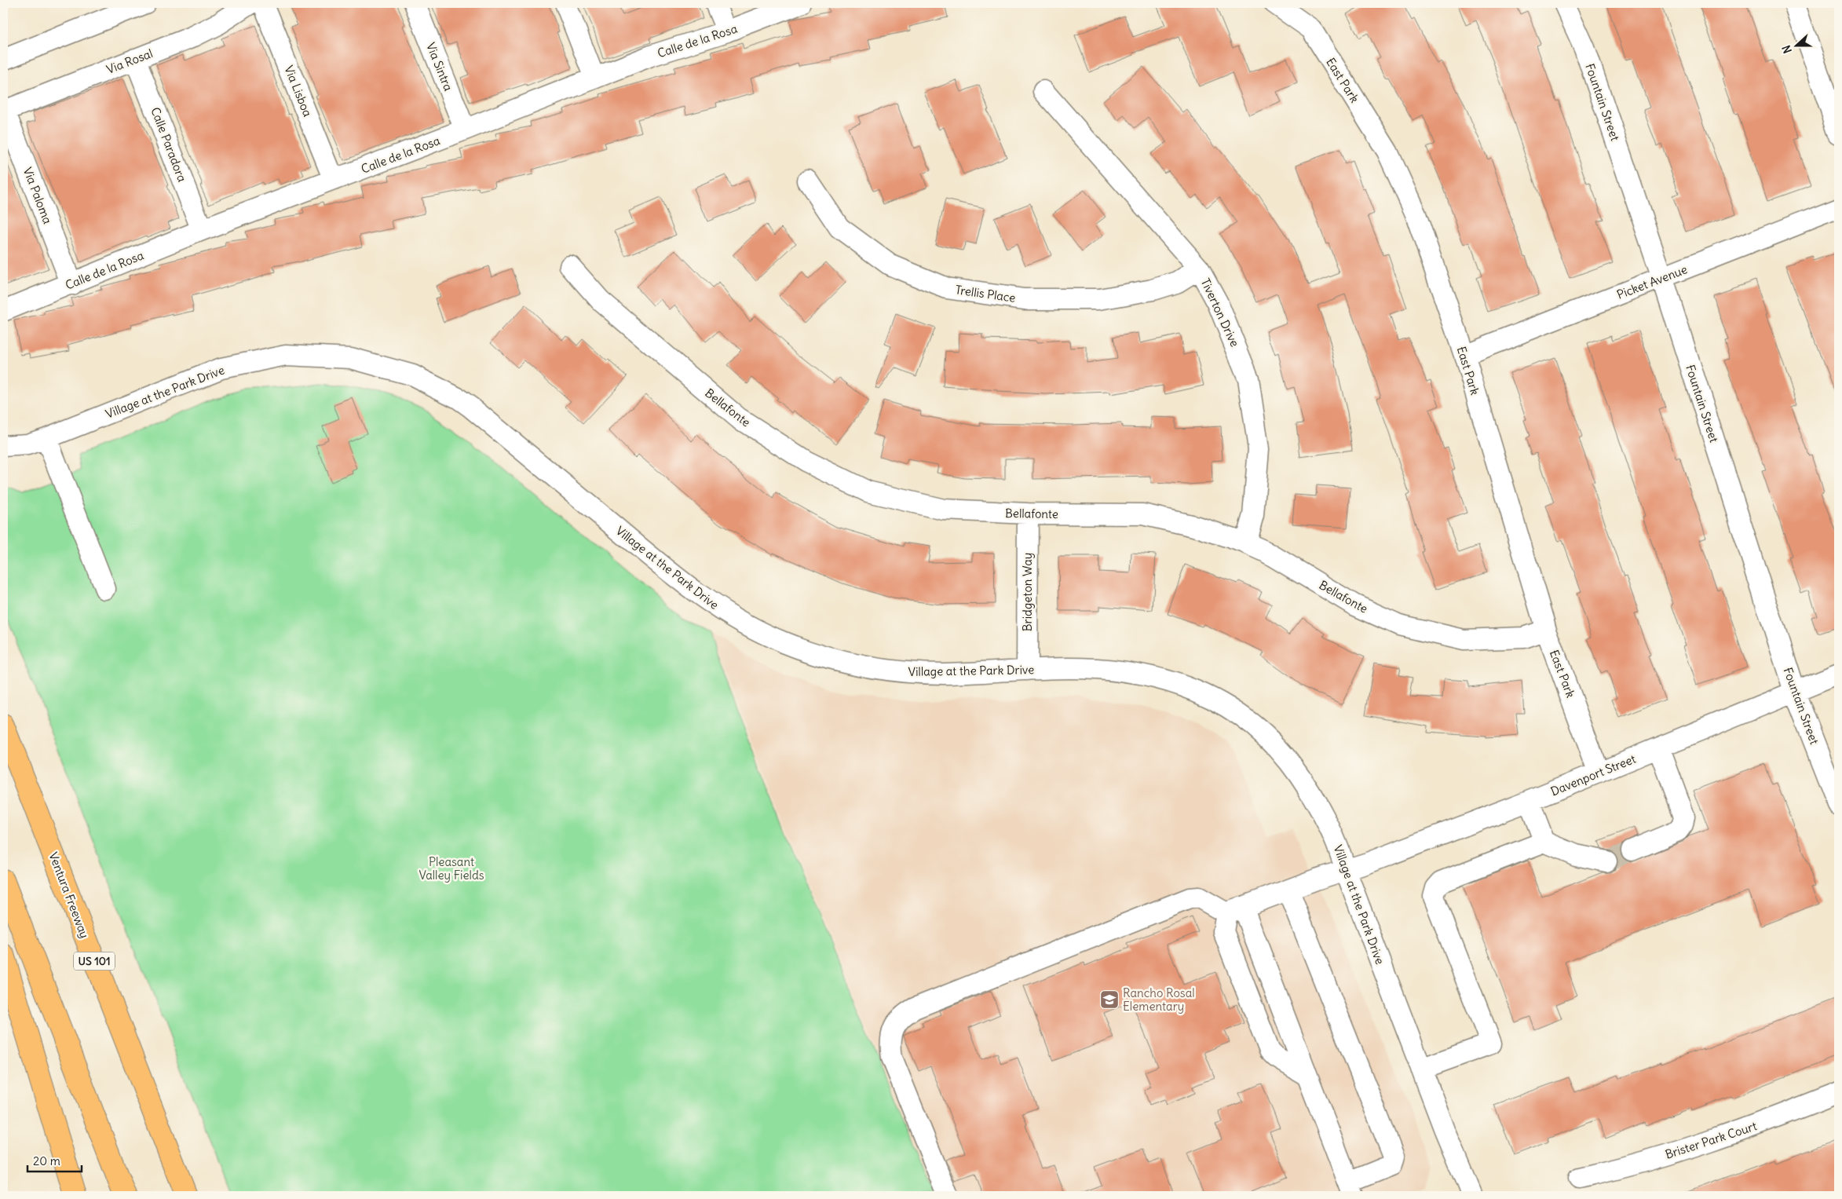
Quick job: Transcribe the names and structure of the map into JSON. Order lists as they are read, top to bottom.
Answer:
{
  "streets": {
    "highway": ["Ventura Freeway", "US 101"],
    "street": [
      "Calle de la Rosa",
      "Via Rosal",
      "Via Sintra",
      "East Park",
      "Via Lisboa",
      "Fountain Street",
      "Calle Paradora",
      "Via Paloma",
      "Picket Avenue",
      "Trellis Place",
      "Tiverton Drive",
      "Village at the Park Drive",
      "Bellafonte",
      "Bridgeton Way",
      "Davenport Street",
      "Brister Park Court"
    ]
  },
  "crossings": [
    ["Calle de la Rosa", "Via Sintra"],
    ["Calle de la Rosa", "Via Lisboa"],
    ["Calle de la Rosa", "Calle Paradora"],
    ["Calle de la Rosa", "Via Paloma"],
    ["Via Rosal", "Calle Paradora"],
    ["Via Rosal", "Via Paloma"],
    ["East Park", "Picket Avenue"],
    ["East Park", "Bellafonte"],
    ["East Park", "Davenport Street"],
    ["Fountain Street", "Picket Avenue"],
    ["Fountain Street", "Davenport Street"],
    ["Trellis Place", "Tiverton Drive"],
    ["Tiverton Drive", "Bellafonte"],
    ["Village at the Park Drive", "Bridgeton Way"],
    ["Village at the Park Drive", "Davenport Street"],
    ["Bellafonte", "Bridgeton Way"]
  ],
  "parks": ["Pleasant Valley Fields"],
  "places": {
    "school or university": ["Rancho Rosal Elementary"]
  },
  "scale_bar": "20 m",
  "north": "left"
}
